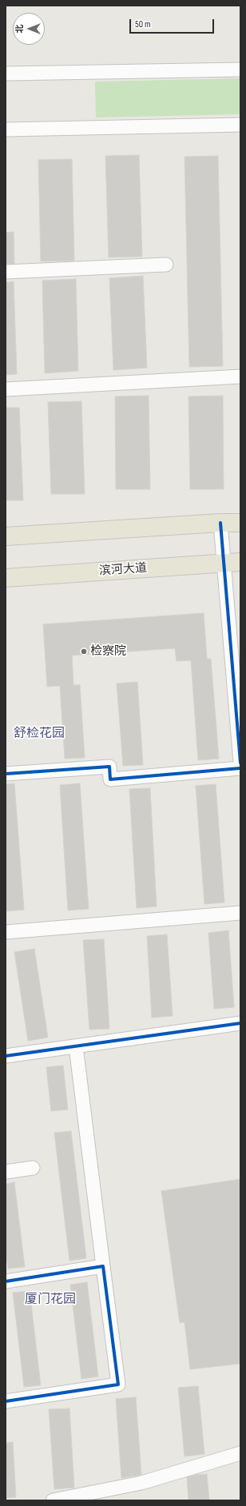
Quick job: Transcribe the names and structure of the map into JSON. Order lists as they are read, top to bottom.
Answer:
{
  "streets": {
    "main road": ["滨河大道"]
  },
  "districts": ["舒检花园", "厦门花园"],
  "places": ["检察院"],
  "scale_bar": "50 m",
  "north": "left"
}
